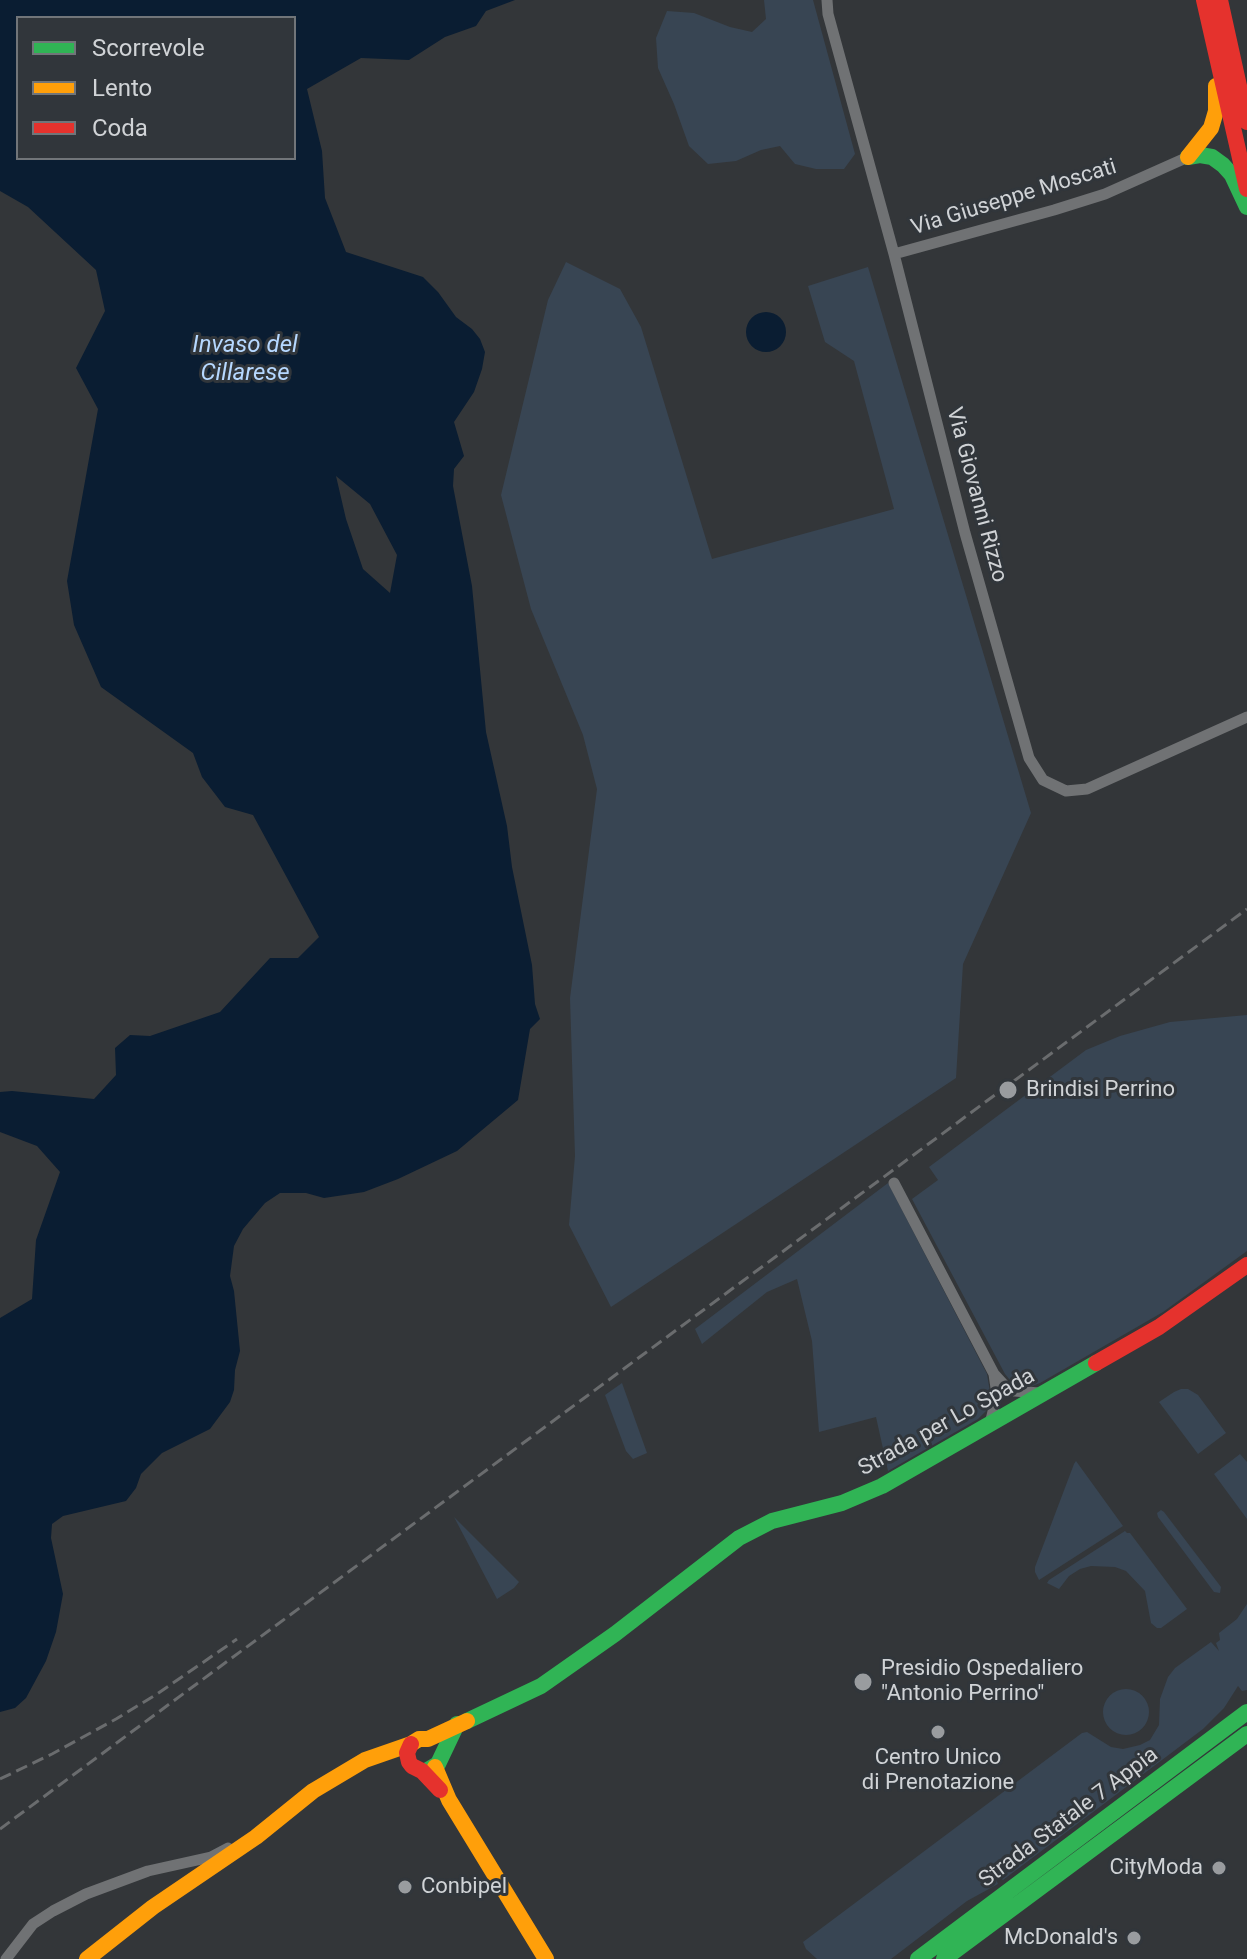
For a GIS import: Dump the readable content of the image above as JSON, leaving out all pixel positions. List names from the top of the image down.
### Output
{
  "streets": {
    "main road": ["Strada per Lo Spada", "Strada Statale 7 Appia"],
    "street": ["Via Giuseppe Moscati", "Via Giovanni Rizzo"]
  },
  "crossings": [
    ["Via Giuseppe Moscati", "Via Giovanni Rizzo"]
  ],
  "water": ["Invaso del Cillarese"],
  "places": [
    "Brindisi Perrino",
    "Presidio Ospedaliero \"Antonio Perrino\"",
    "Centro Unico di Prenotazione",
    "CityModa",
    "Conbipel",
    "McDonald's"
  ],
  "legend": ["Scorrevole", "Lento", "Coda"]
}
